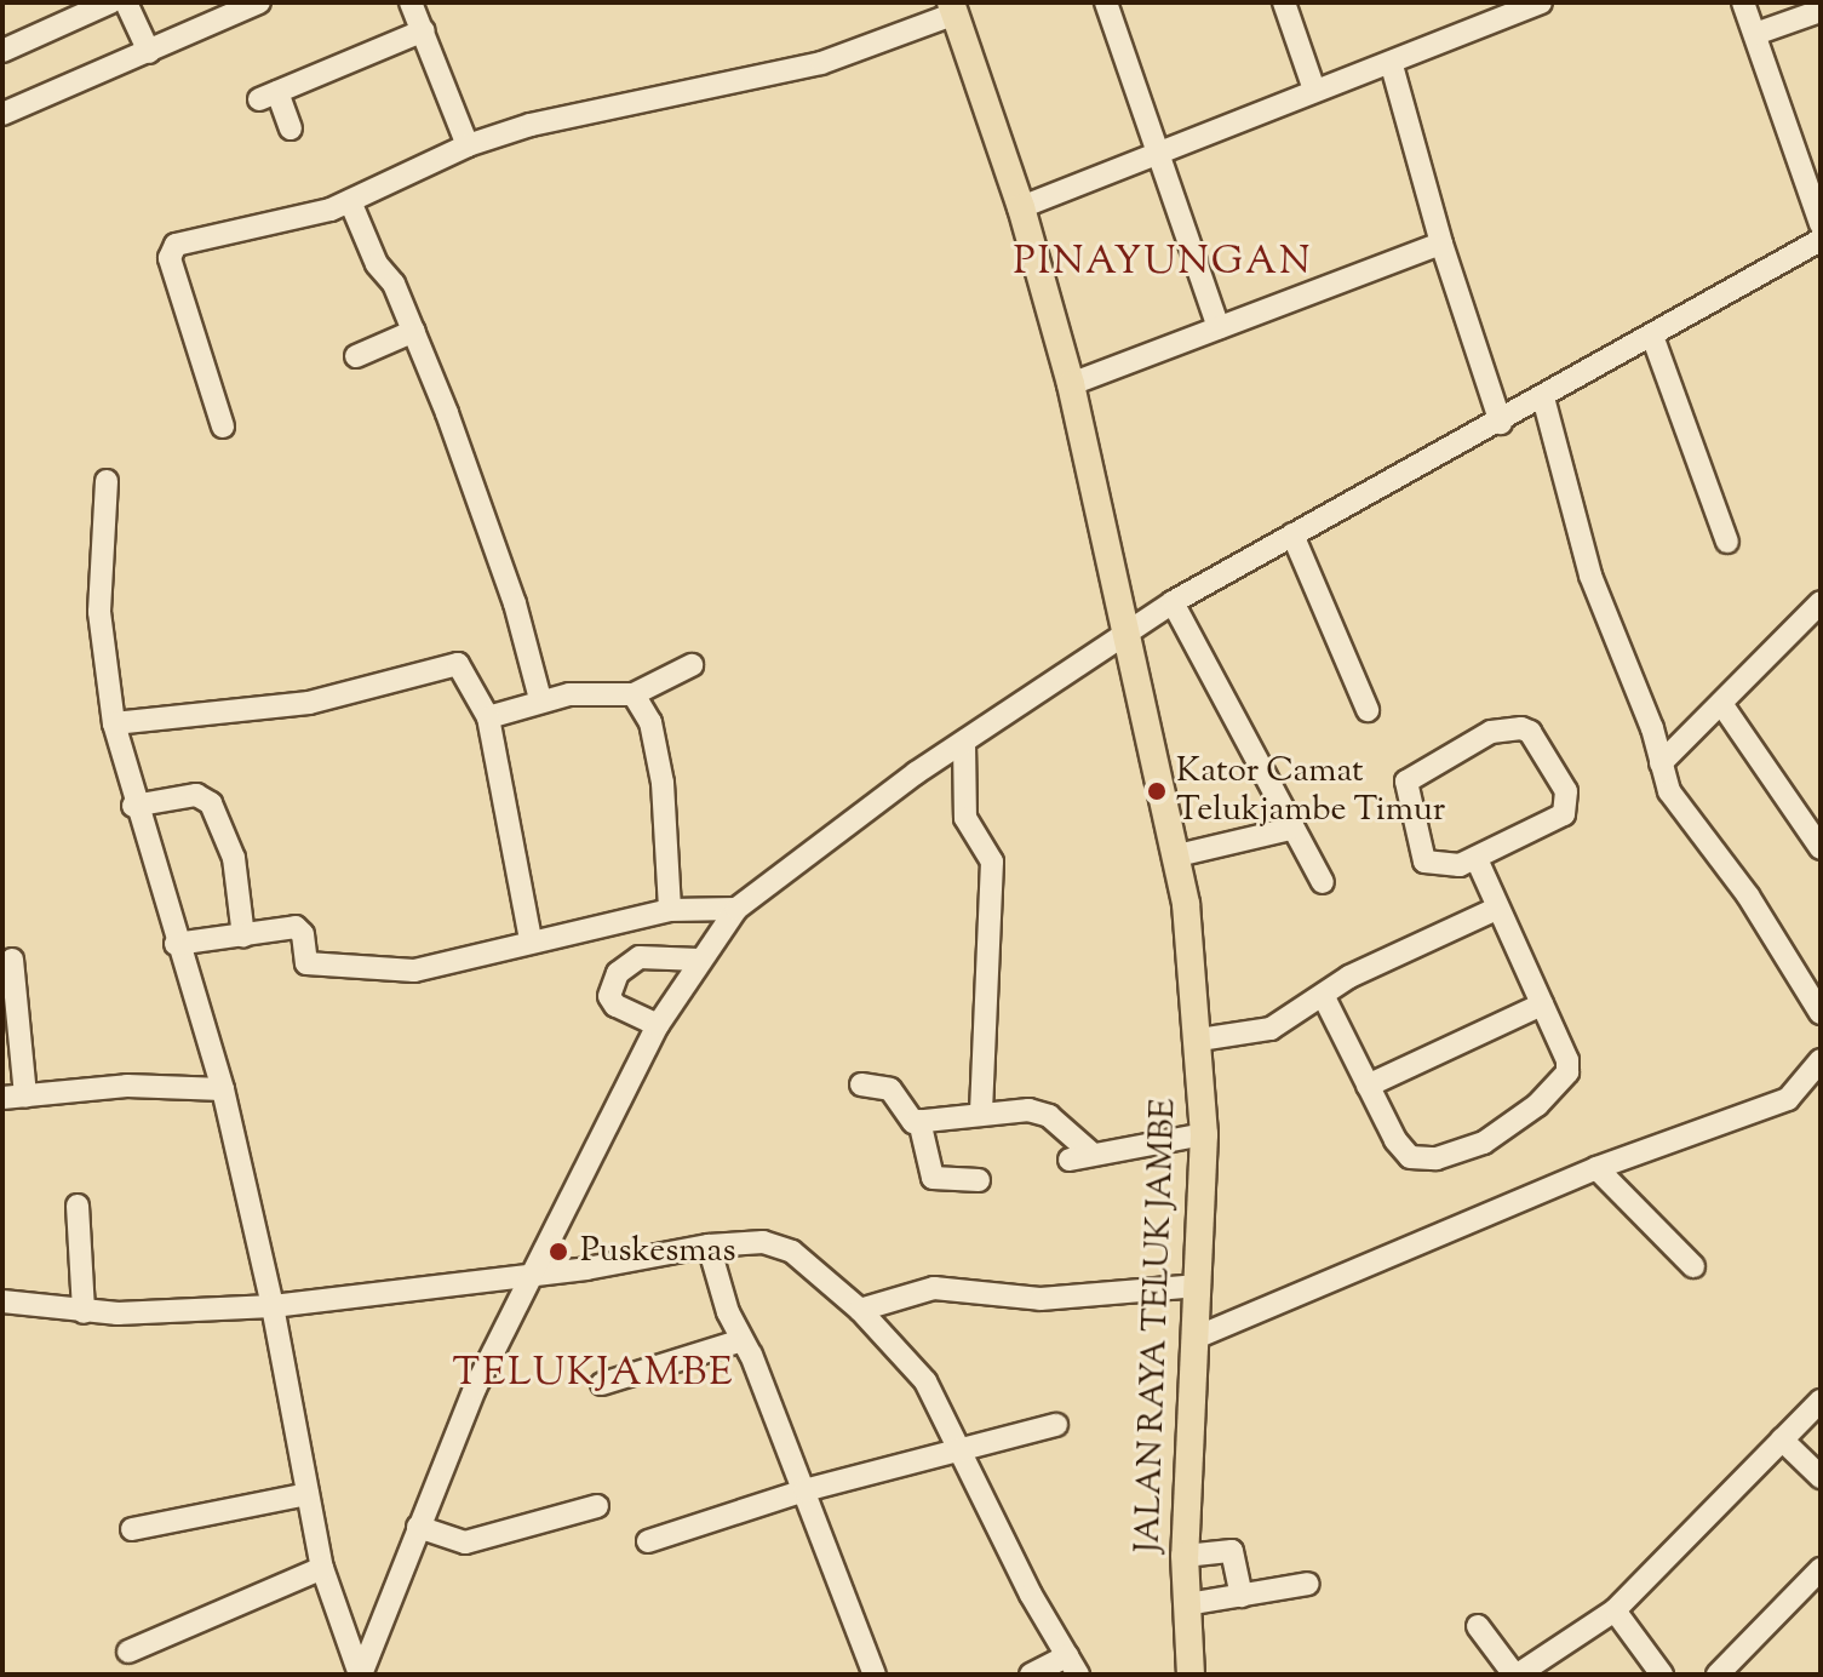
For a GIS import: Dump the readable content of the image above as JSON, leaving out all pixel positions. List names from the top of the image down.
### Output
{
  "streets": {
    "main road": ["JALAN RAYA TELUK JAMBE"]
  },
  "districts": ["PINAYUNGAN", "TELUKJAMBE"],
  "places": ["Kator Camat Telukjambe Timur", "Puskesmas"]
}
